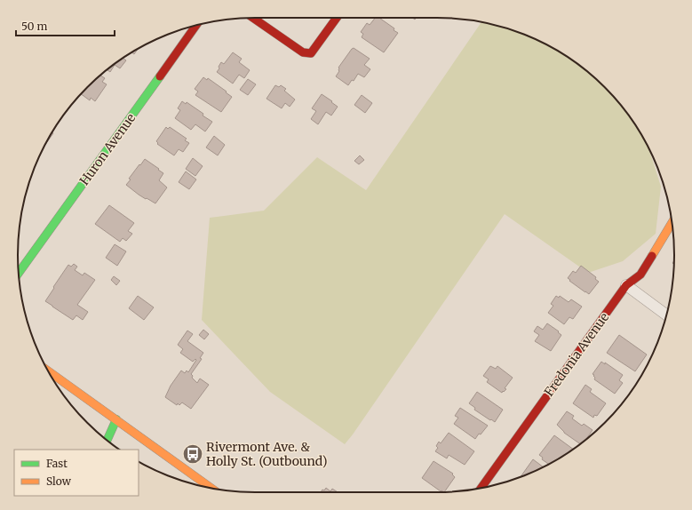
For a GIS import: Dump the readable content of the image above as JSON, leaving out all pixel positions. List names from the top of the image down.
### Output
{
  "streets": {
    "street": ["Huron Avenue", "Fredonia Avenue"]
  },
  "places": {
    "bus stop": ["Rivermont Ave. & Holly St. (Outbound)"]
  },
  "legend": ["Fast", "Slow"],
  "scale_bar": "50 m"
}
